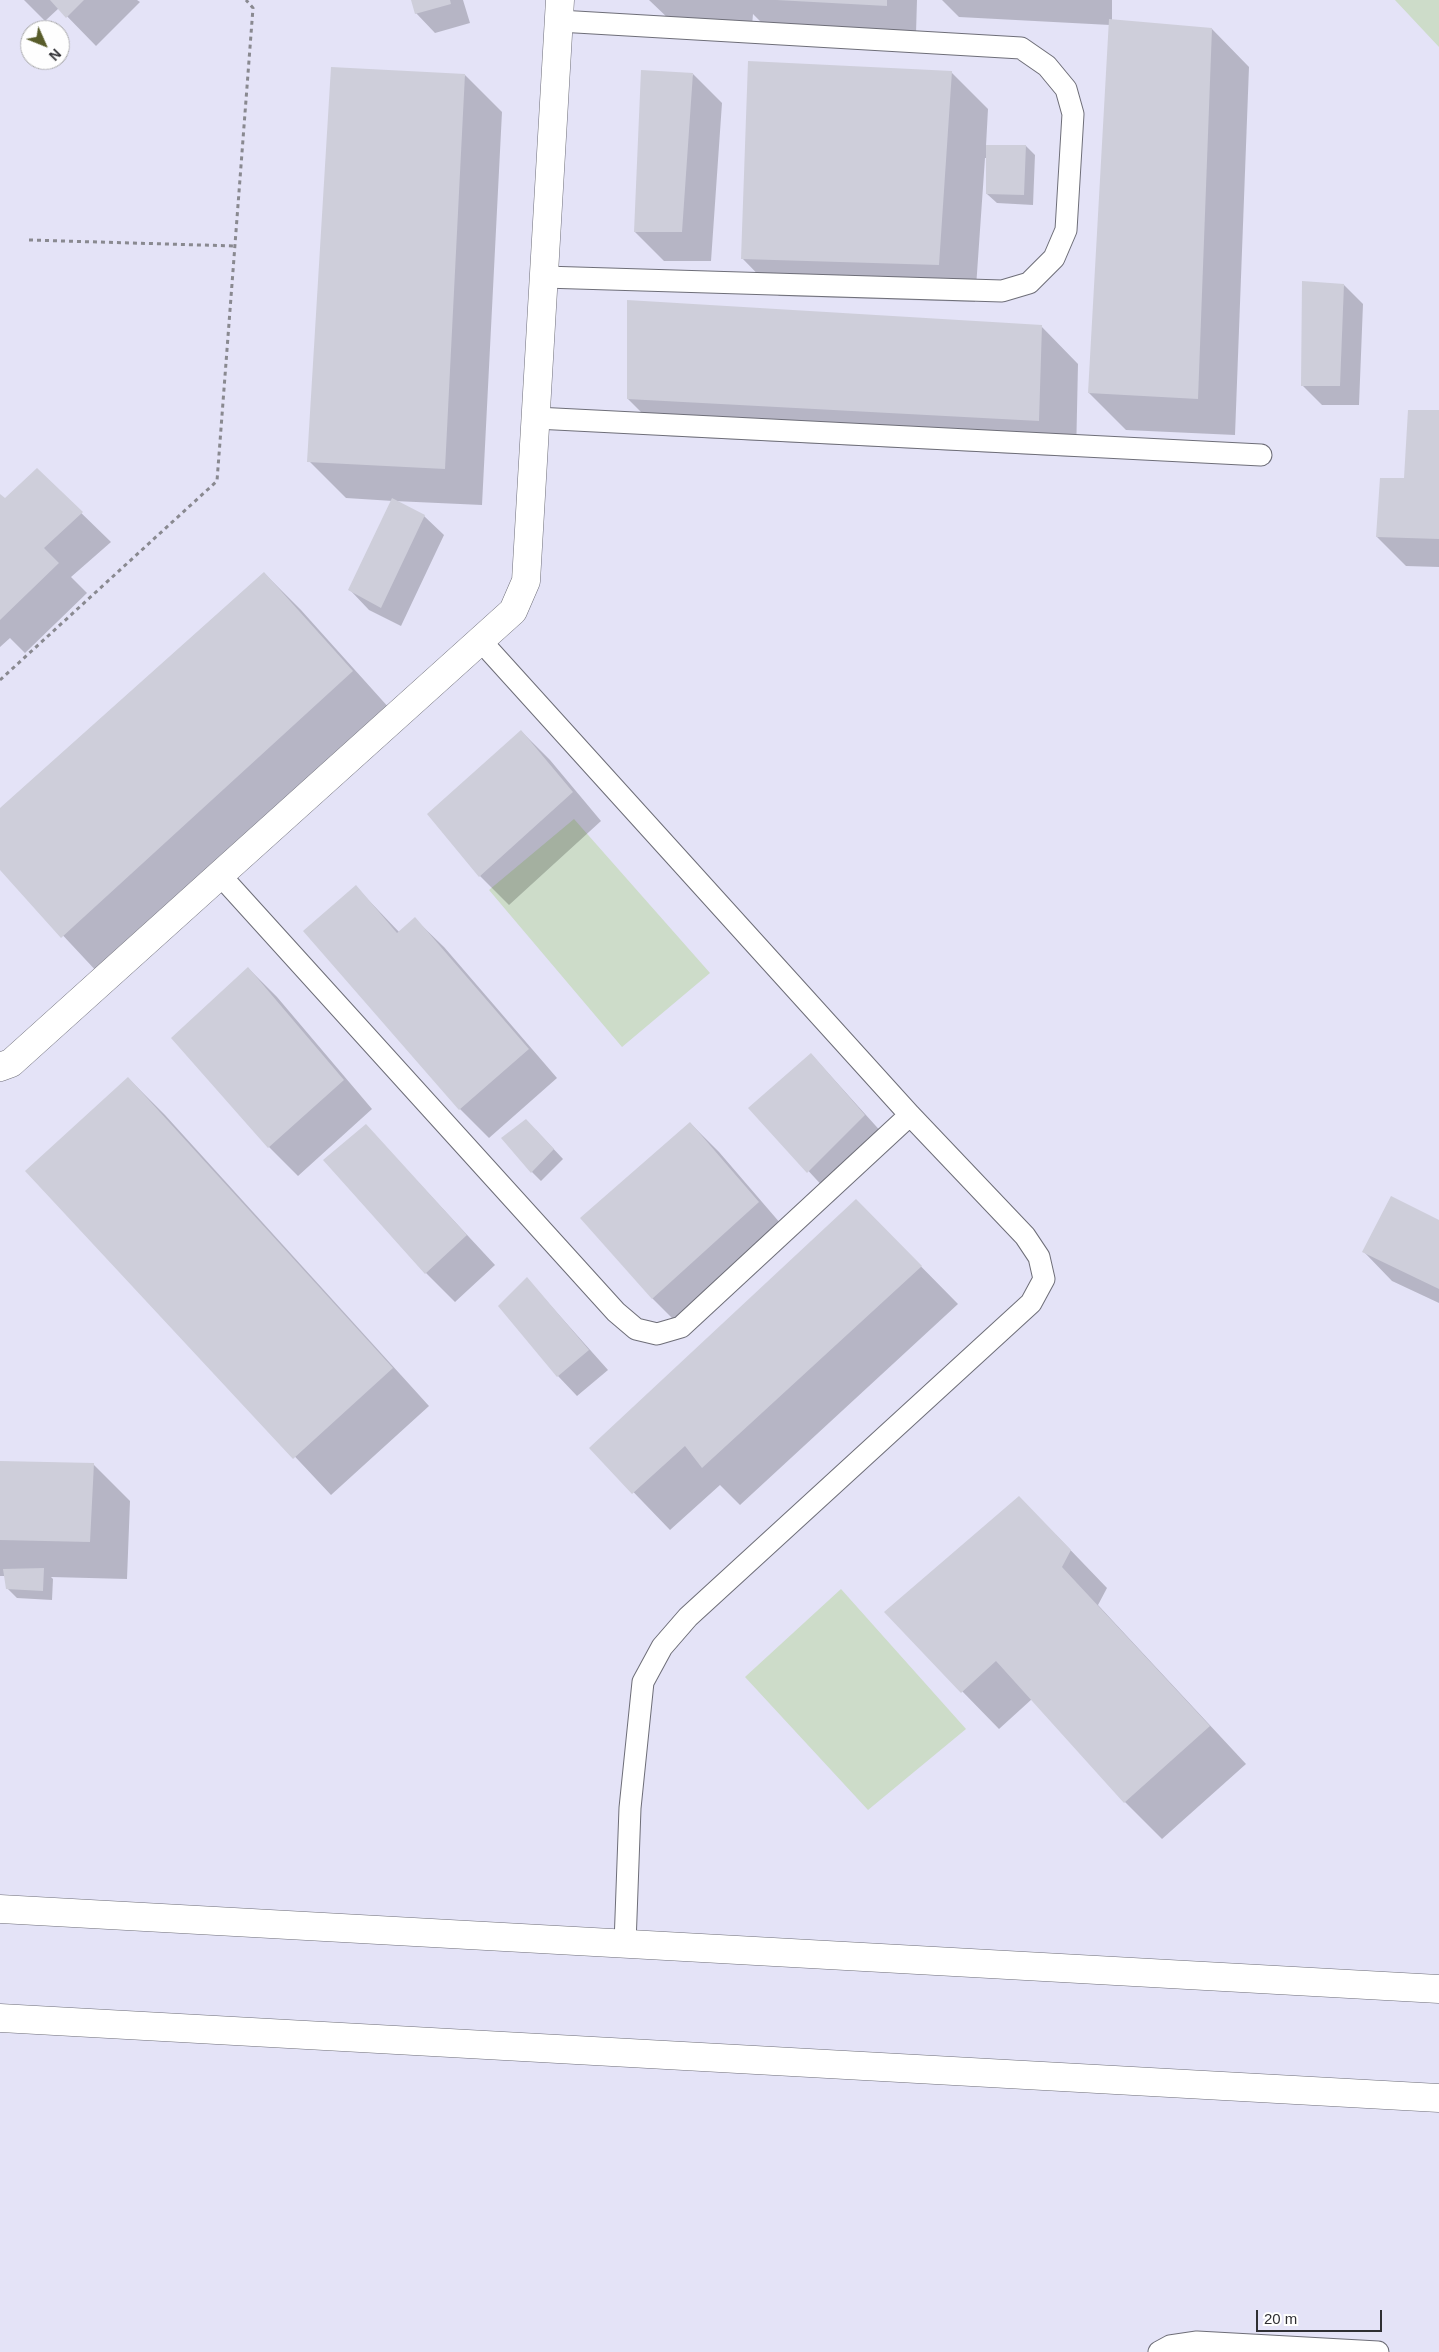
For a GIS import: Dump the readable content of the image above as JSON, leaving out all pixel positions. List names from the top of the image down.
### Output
{
  "scale_bar": "20 m",
  "north": "bottom right"
}
